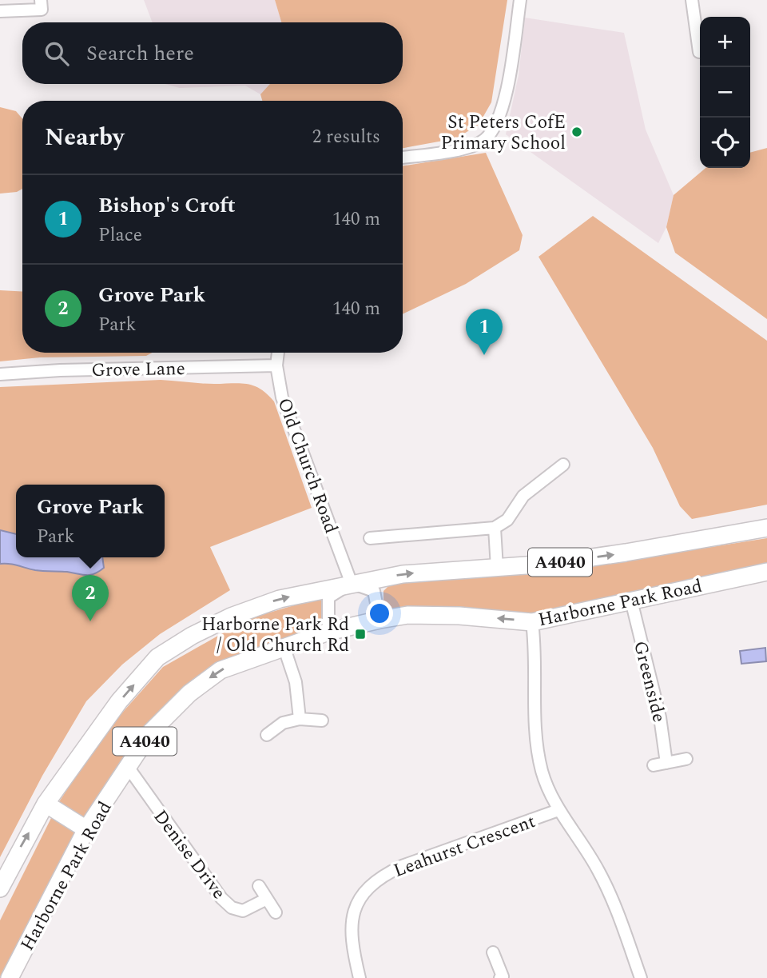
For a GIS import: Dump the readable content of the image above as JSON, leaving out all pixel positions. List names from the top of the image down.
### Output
{
  "streets": {
    "main road": ["A4040", "Harborne Park Road"],
    "street": [
      "Grove Lane",
      "Old Church Road",
      "Greenside",
      "Leahurst Crescent",
      "Denise Drive"
    ]
  },
  "crossings": [
    ["Grove Lane", "Old Church Road"],
    ["Old Church Road", "A4040"],
    ["Harborne Park Road", "Greenside"],
    ["Harborne Park Road", "Leahurst Crescent"],
    ["Harborne Park Road", "Denise Drive"]
  ],
  "places": {
    "other": ["St Peters CofE Primary School"],
    "transit": ["Harborne Park Rd / Old Church Rd"]
  },
  "page": {
    "map_buttons": ["+", "−"],
    "search": "Search here",
    "heading": ["Nearby", "2 results"],
    "list": [
      {
        "mark": "1",
        "name": "Bishop's Croft",
        "note": "Place",
        "value": "140 m"
      },
      {
        "mark": "2",
        "name": "Grove Park",
        "note": "Park",
        "value": "140 m"
      }
    ],
    "pins": ["1", "2"],
    "popup": ["Grove Park", "Park"]
  }
}
